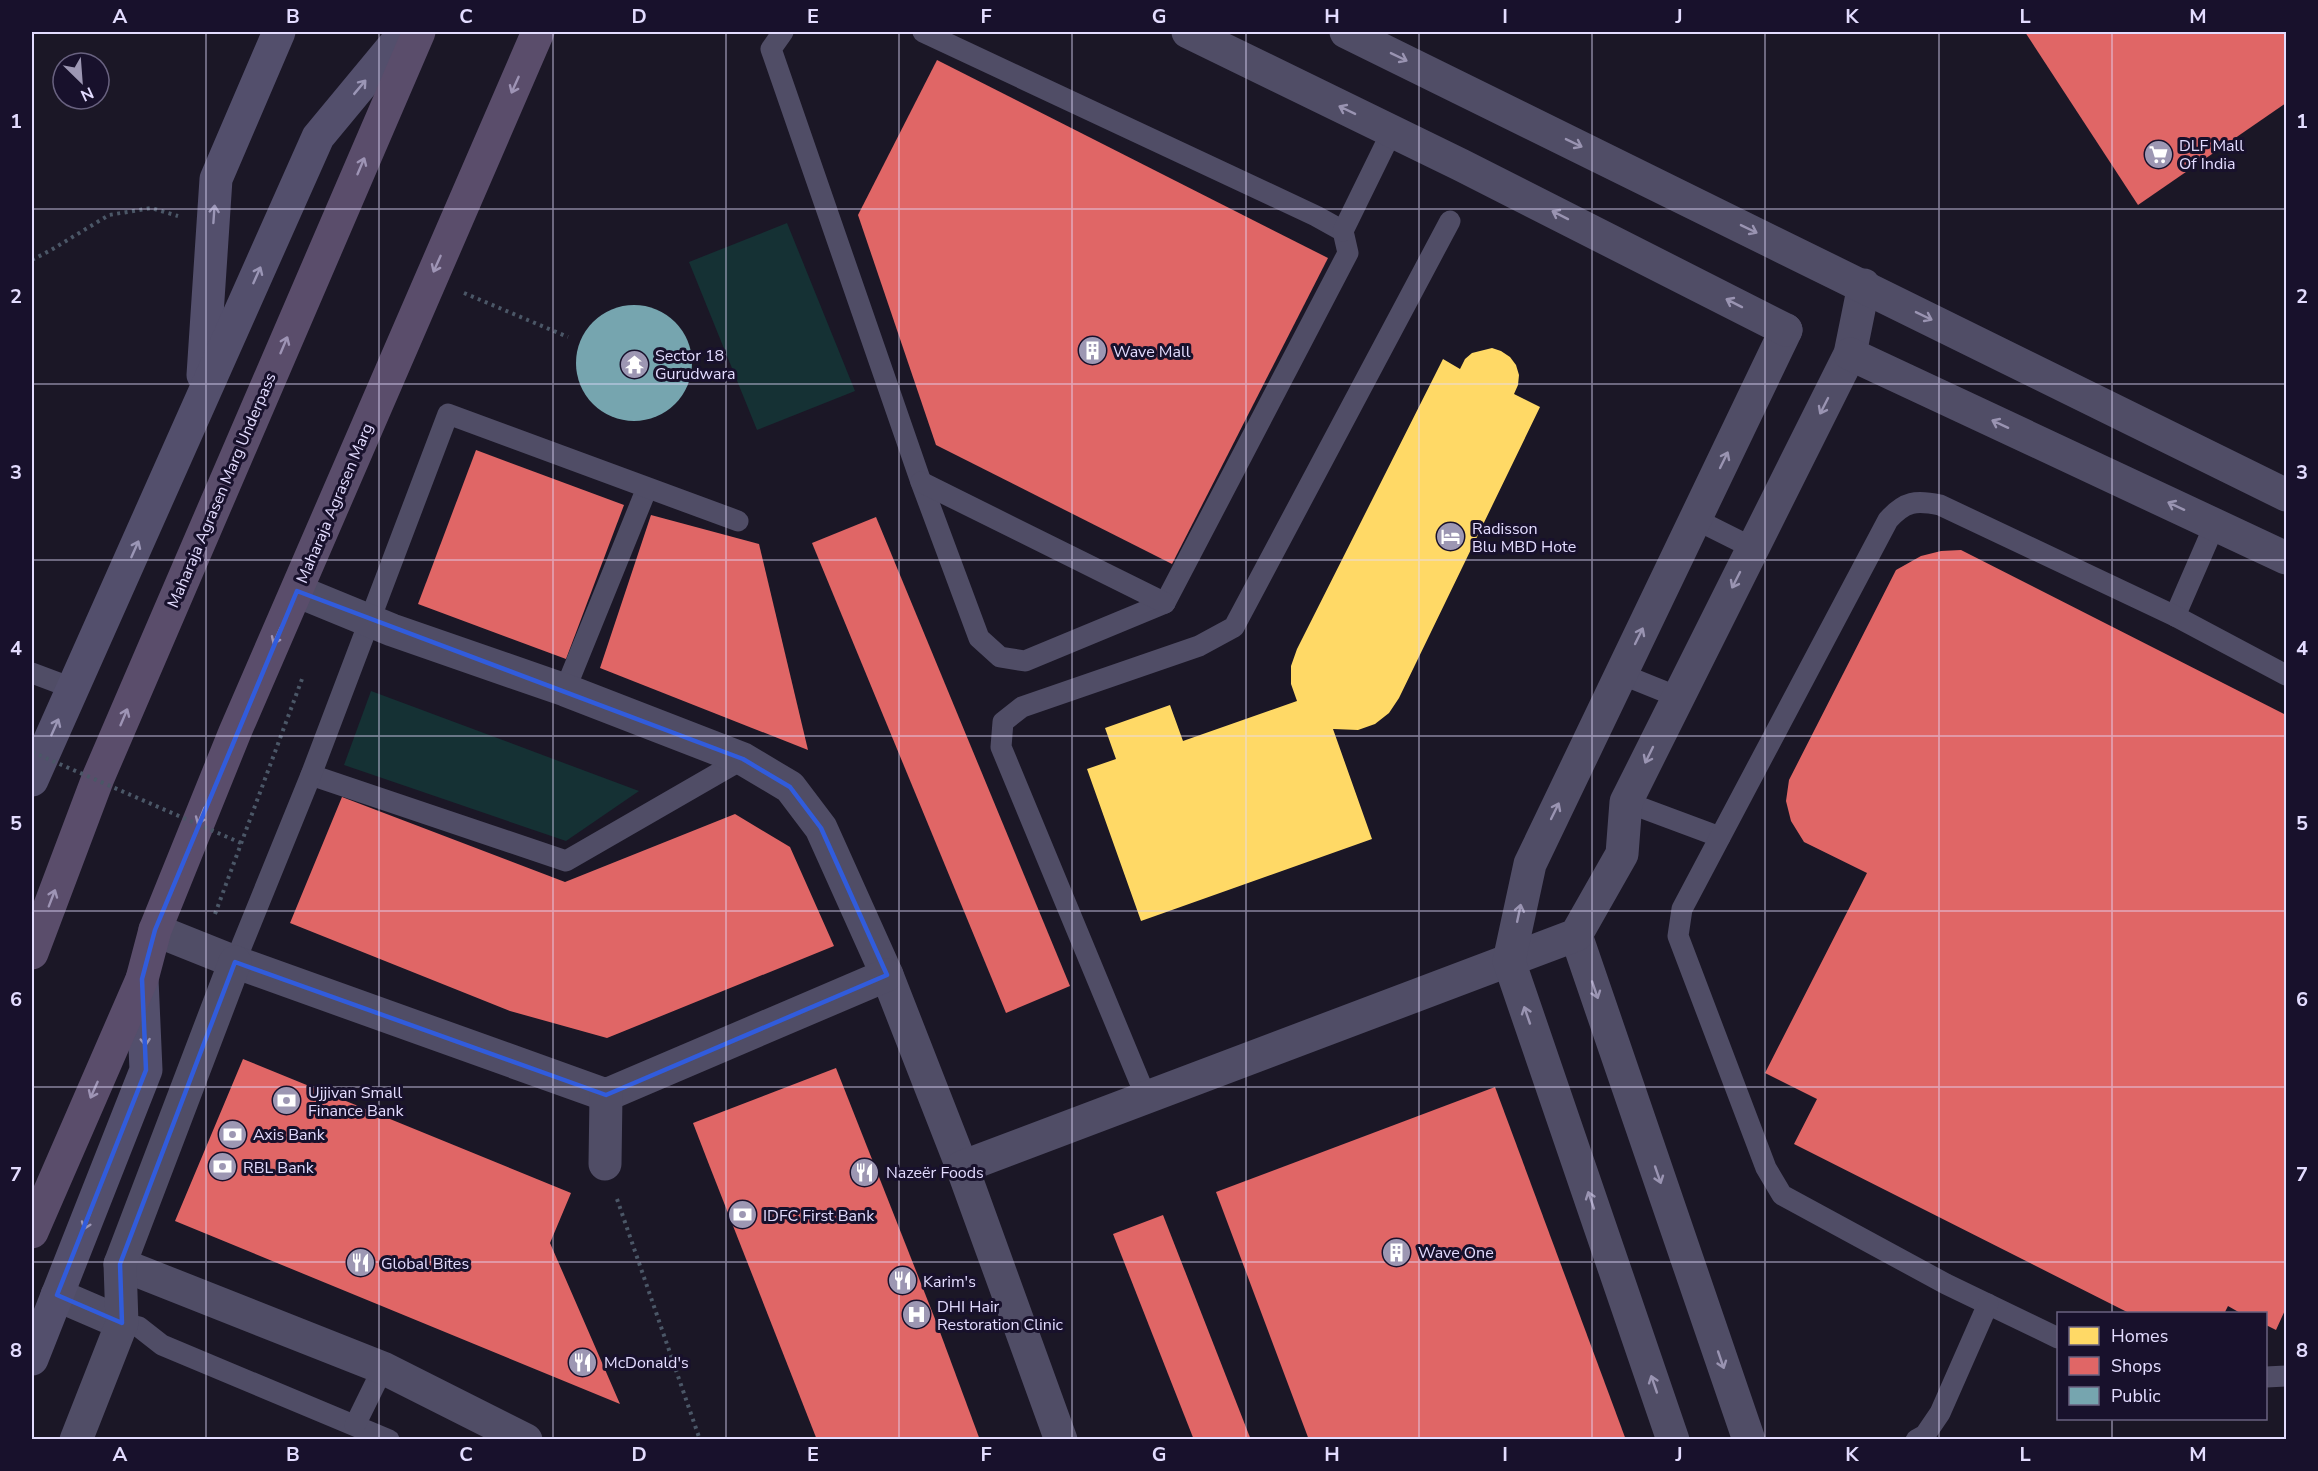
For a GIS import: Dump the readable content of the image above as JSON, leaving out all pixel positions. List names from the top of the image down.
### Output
{
  "streets": {
    "main road": ["Maharaja Agrasen Marg Underpass", "Maharaja Agrasen Marg"]
  },
  "places": {
    "supermarket": ["DLF Mall Of India"],
    "building": ["Wave Mall", "Wave One"],
    "temple": ["Sector 18 Gurudwara"],
    "hotel": ["Radisson Blu MBD Hote"],
    "bank": [
      "Ujjivan Small Finance Bank",
      "Axis Bank",
      "RBL Bank",
      "IDFC First Bank"
    ],
    "restaurant": [
      "Nazeër Foods",
      "Global Bites",
      "Karim's",
      "McDonald's"
    ],
    "hospital": ["DHI Hair Restoration Clinic"]
  },
  "legend": ["Homes", "Shops", "Public"],
  "north": "bottom right",
  "grid": {
    "columns": [
      "A",
      "B",
      "C",
      "D",
      "E",
      "F",
      "G",
      "H",
      "I",
      "J",
      "K",
      "L",
      "M"
    ],
    "rows": [
      "1",
      "2",
      "3",
      "4",
      "5",
      "6",
      "7",
      "8"
    ]
  }
}
